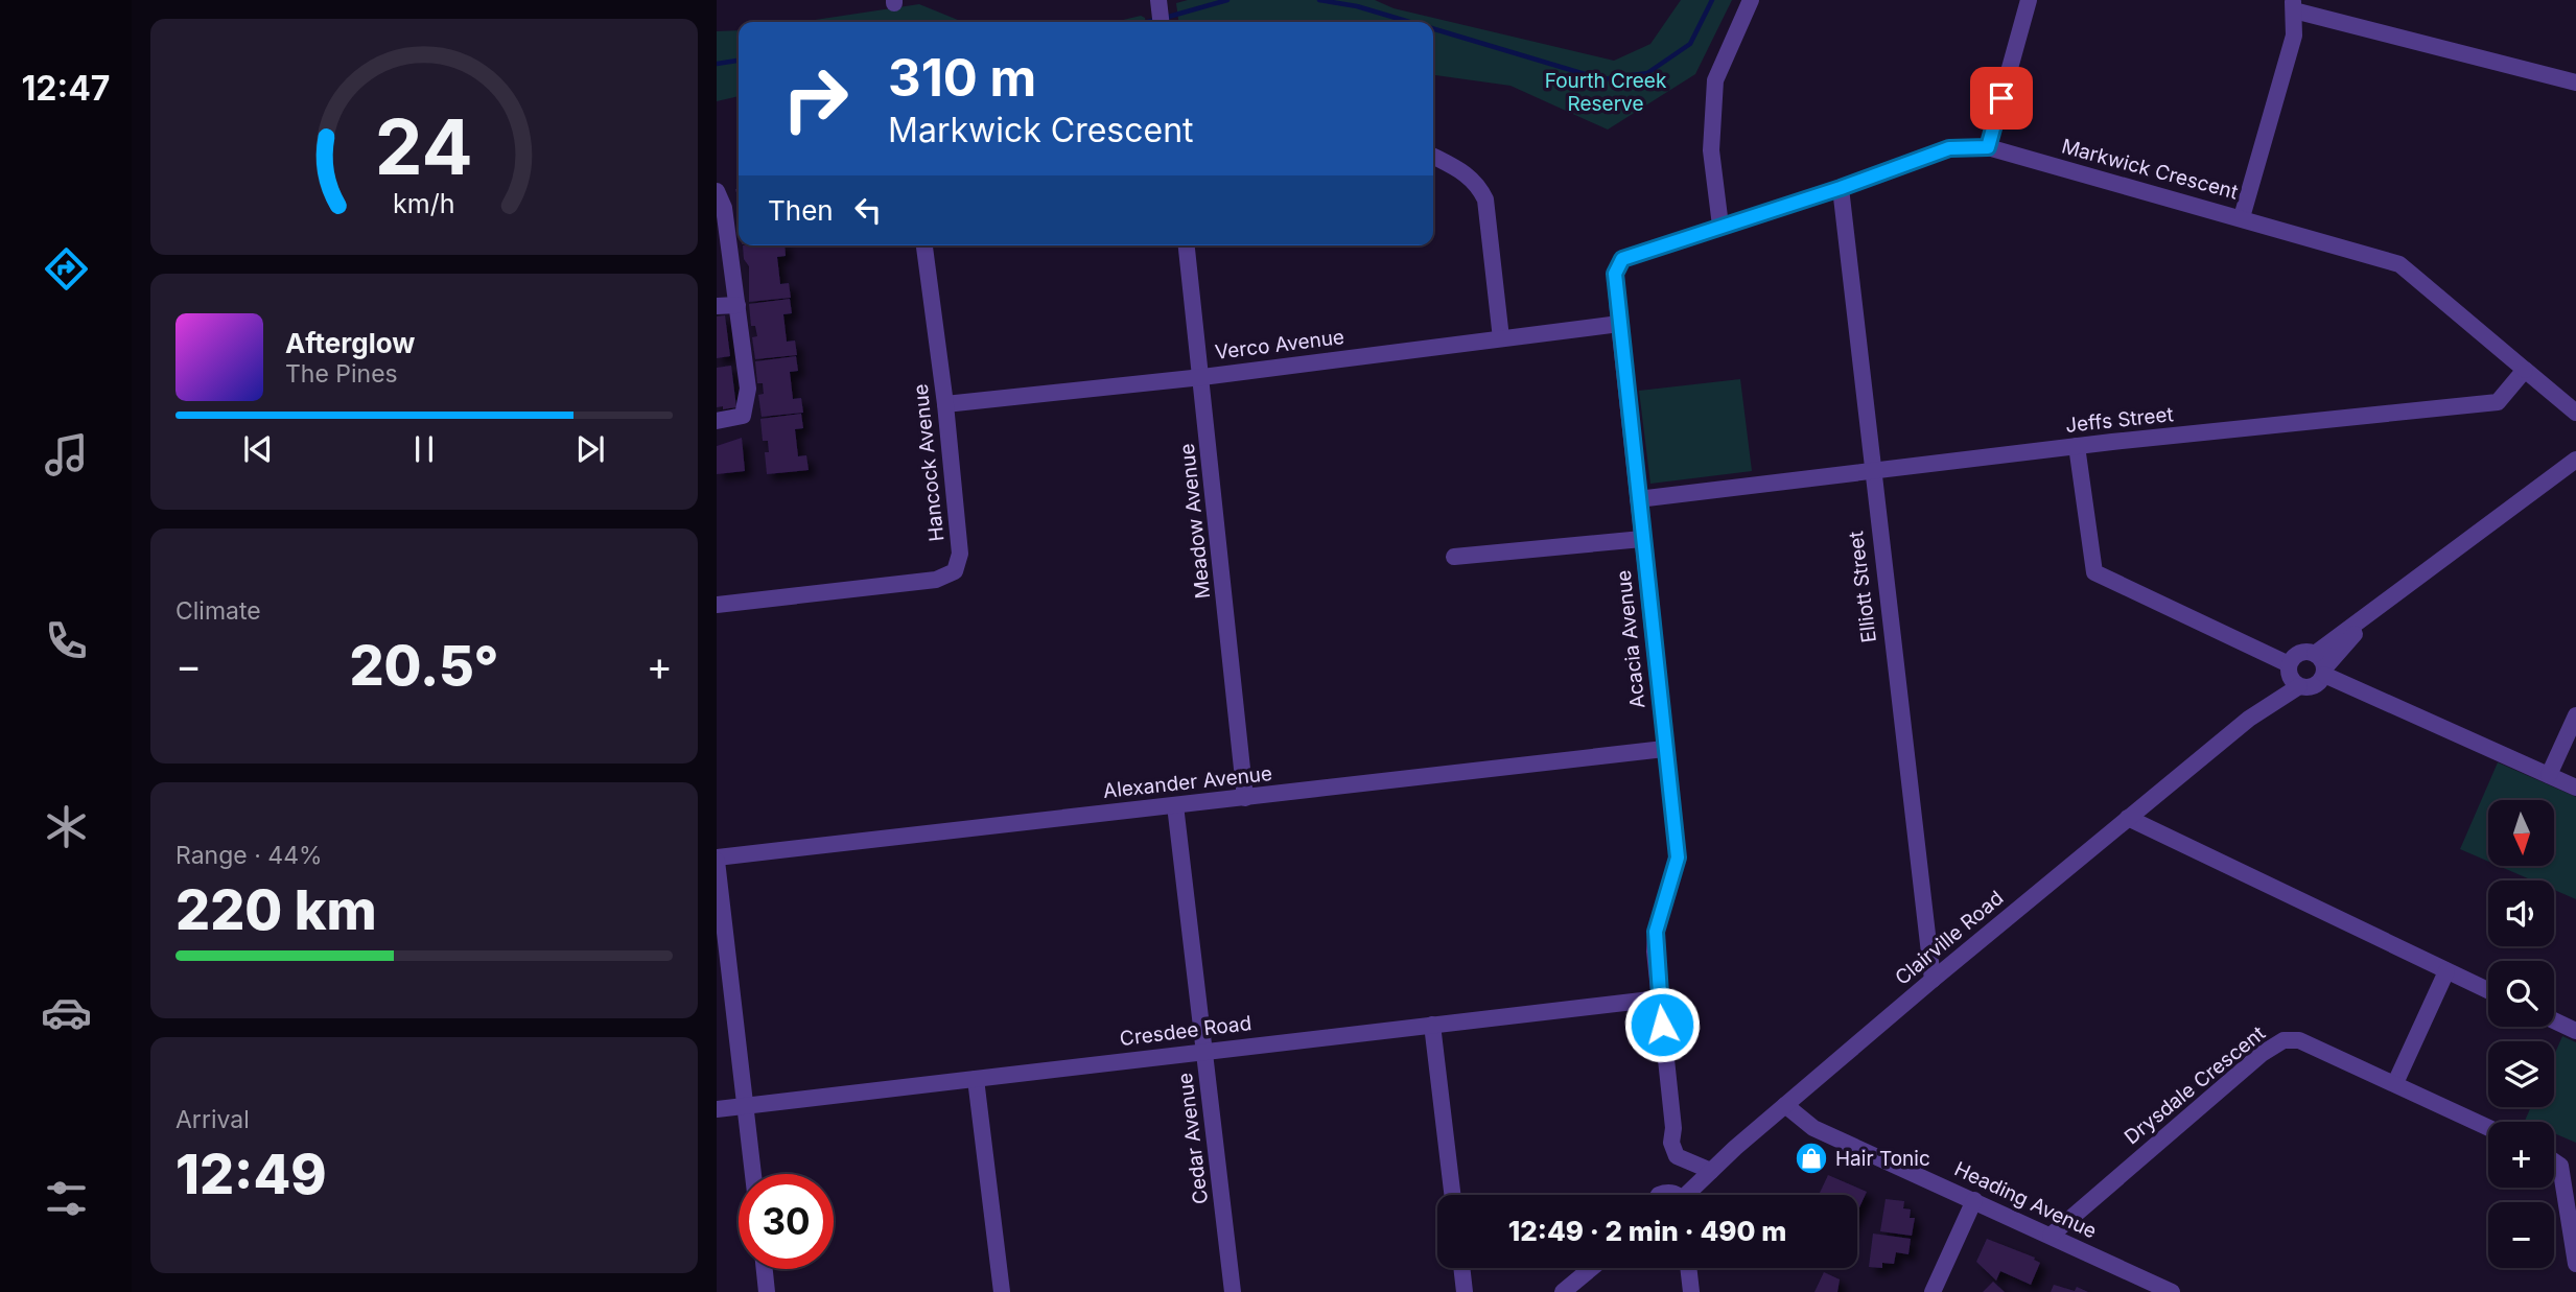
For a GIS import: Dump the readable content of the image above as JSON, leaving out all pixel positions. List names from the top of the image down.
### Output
{
  "streets": {
    "street": [
      "Markwick Crescent",
      "Verco Avenue",
      "Jeffs Street",
      "Hancock Avenue",
      "Meadow Avenue",
      "Elliott Street",
      "Acacia Avenue",
      "Alexander Avenue",
      "Clairville Road",
      "Cresdee Road",
      "Drysdale Crescent",
      "Cedar Avenue",
      "Heading Avenue"
    ]
  },
  "crossings": [
    ["Markwick Crescent", "Jeffs Street"],
    ["Markwick Crescent", "Elliott Street"],
    ["Markwick Crescent", "Acacia Avenue"],
    ["Verco Avenue", "Hancock Avenue"],
    ["Verco Avenue", "Meadow Avenue"],
    ["Verco Avenue", "Acacia Avenue"],
    ["Jeffs Street", "Elliott Street"],
    ["Jeffs Street", "Acacia Avenue"],
    ["Meadow Avenue", "Alexander Avenue"],
    ["Elliott Street", "Clairville Road"],
    ["Acacia Avenue", "Alexander Avenue"],
    ["Acacia Avenue", "Clairville Road"],
    ["Acacia Avenue", "Cresdee Road"],
    ["Alexander Avenue", "Cedar Avenue"],
    ["Clairville Road", "Heading Avenue"],
    ["Cresdee Road", "Cedar Avenue"],
    ["Drysdale Crescent", "Heading Avenue"]
  ],
  "parks": ["Fourth Creek Reserve"],
  "places": {
    "shop": ["Hair Tonic"]
  },
  "north": "bottom",
  "page": {
    "tabs": "12:47",
    "turn": ["310 m", "Markwick Crescent"],
    "then": "Then",
    "song": ["Afterglow", "The Pines"],
    "tile": [
      "Climate",
      ["Range · 44%", "220 km"],
      ["Arrival", "12:49"]
    ],
    "heat": ["−", "20.5°", "+"],
    "map_buttons": ["+", "−"],
    "limit": "30",
    "trip": "12:49 · 2 min · 490 m",
    "gauge": ["24", "km/h"]
  }
}
